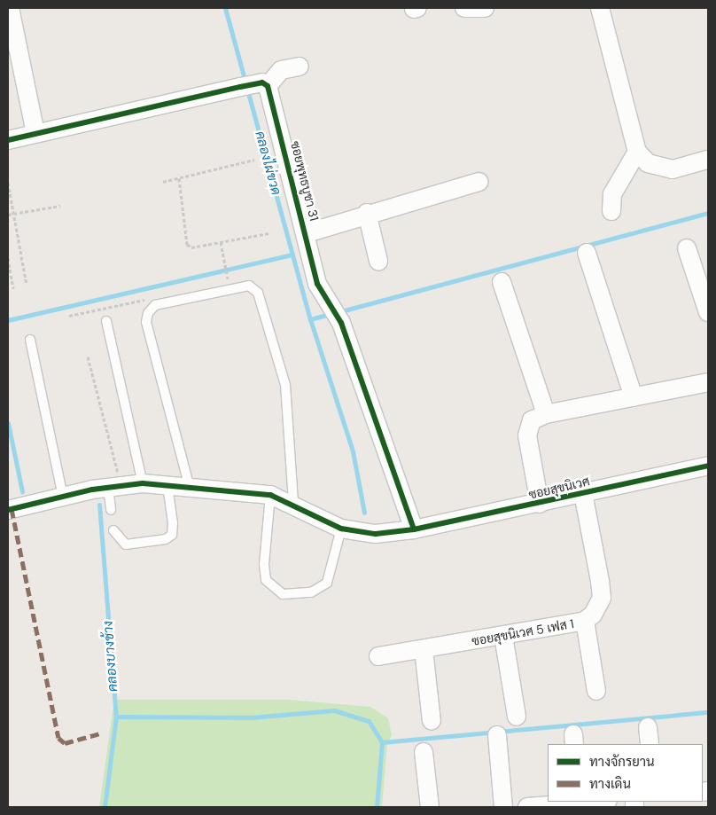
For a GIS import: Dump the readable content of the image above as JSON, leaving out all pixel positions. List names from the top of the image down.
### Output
{
  "streets": {
    "street": ["ซอยพุทธบูชา 31", "ซอยสุขนิเวศ", "ซอยสุขนิเวศ 5 เฟส 1"]
  },
  "crossings": [
    ["ซอยพุทธบูชา 31", "ซอยสุขนิเวศ"],
    ["ซอยสุขนิเวศ", "ซอยสุขนิเวศ 5 เฟส 1"]
  ],
  "water": ["คลองไผ่ขวด", "คลองบางช้าง"],
  "legend": ["ทางจักรยาน", "ทางเดิน"]
}
